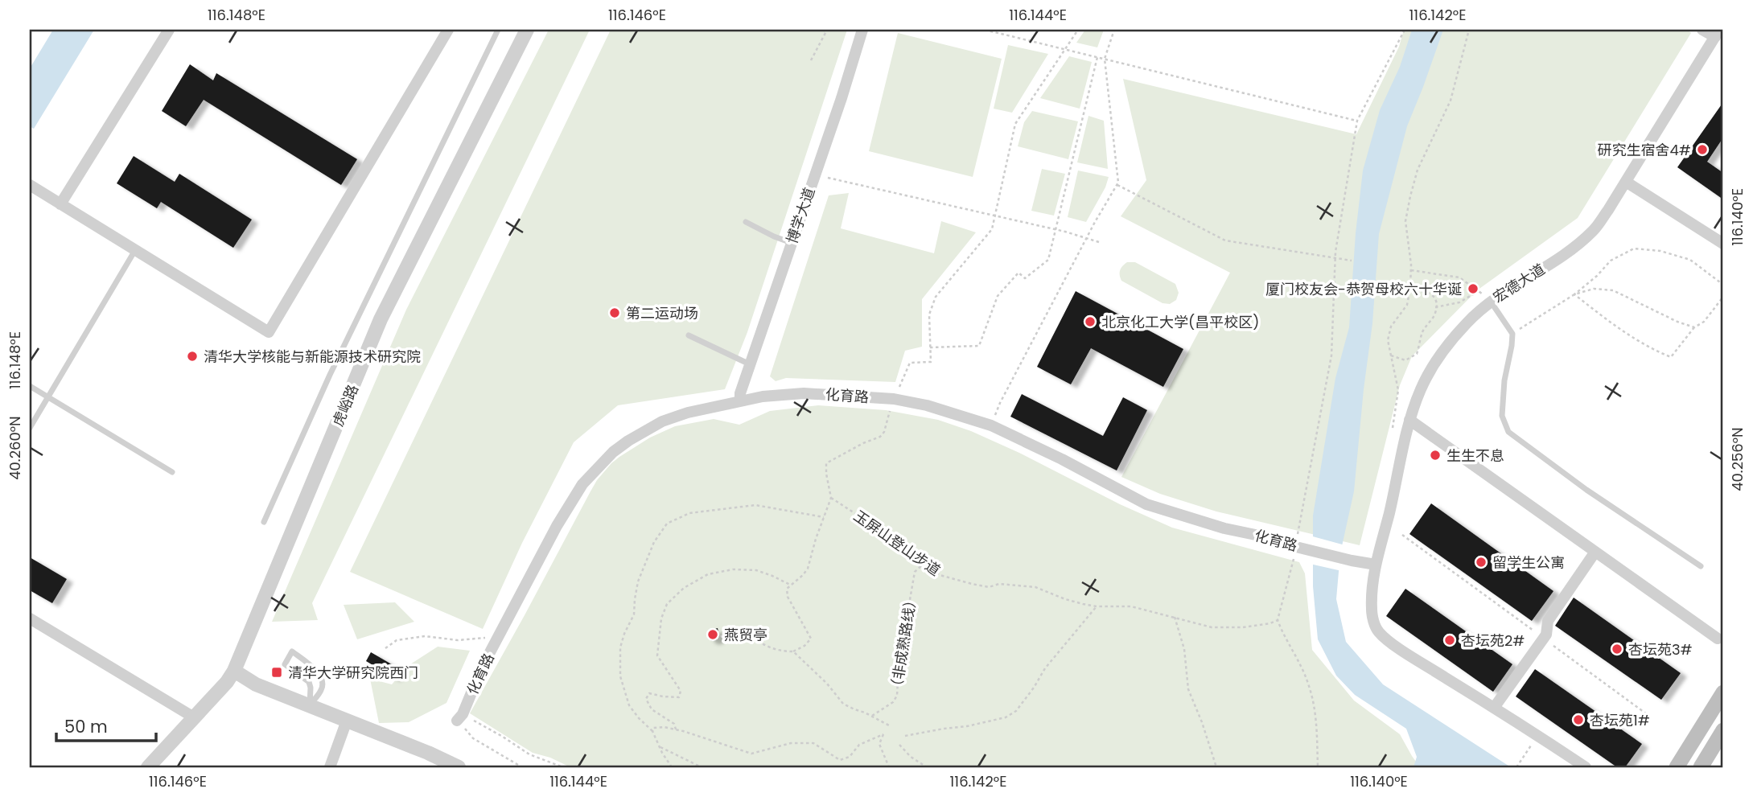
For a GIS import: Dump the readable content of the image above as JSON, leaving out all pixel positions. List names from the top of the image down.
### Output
{
  "streets": {
    "street": [
      "博学大道",
      "宏德大道",
      "化育路",
      "虎峪路"
    ],
    "path": ["玉屏山登山步道", "（非成熟路线）"]
  },
  "crossings": [
    ["博学大道", "化育路"],
    ["宏德大道", "化育路"],
    ["玉屏山登山步道", "（非成熟路线）"]
  ],
  "places": {
    "other": [
      "研究生宿舍4#",
      "厦门校友会-恭贺母校六十华诞",
      "第二运动场",
      "北京化工大学(昌平校区)",
      "清华大学核能与新能源技术研究院",
      "生生不息",
      "留学生公寓",
      "燕贸亭",
      "杏坛苑2#",
      "杏坛苑3#",
      "杏坛苑1#"
    ],
    "transit": ["清华大学研究院西门"]
  },
  "scale_bar": "50 m",
  "coordinates": [
    "116.148°E",
    "116.146°E",
    "116.144°E",
    "116.142°E",
    "116.140°E",
    "40.260°N",
    "40.256°N"
  ]
}
